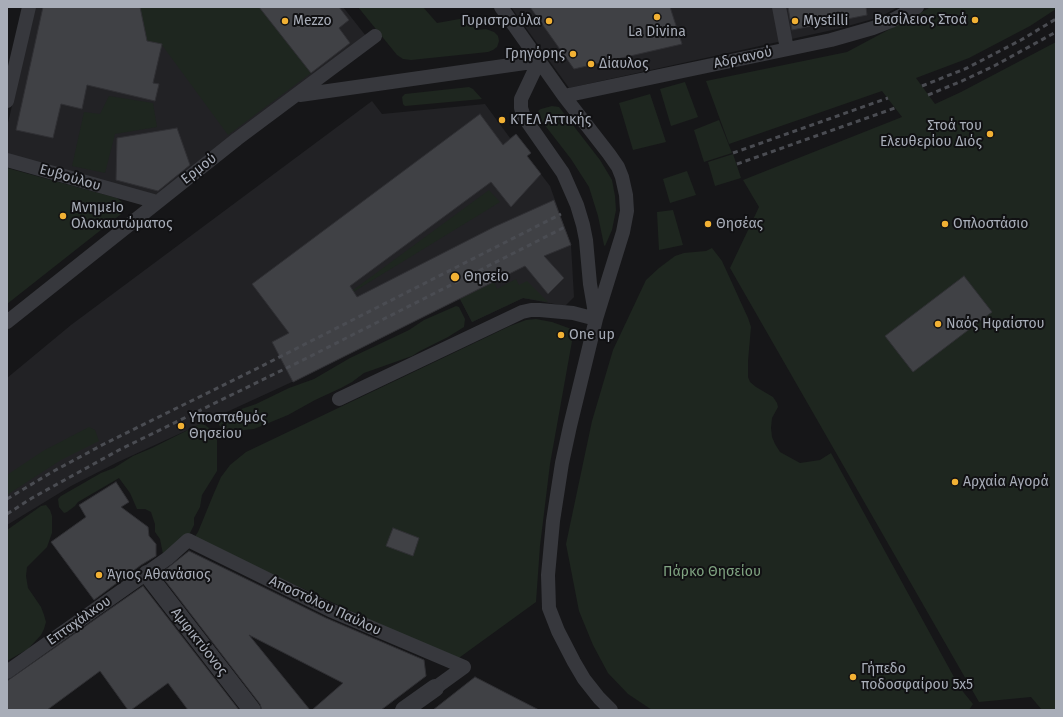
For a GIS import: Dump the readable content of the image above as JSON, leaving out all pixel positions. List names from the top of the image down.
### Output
{
  "streets": {
    "street": [
      "Αδριανού",
      "Ερμού",
      "Ευβούλου",
      "Αποστόλου Παύλου",
      "Επταχάλκου",
      "Αμφικτύονος"
    ]
  },
  "crossings": [
    ["Ερμού", "Ευβούλου"],
    ["Αποστόλου Παύλου", "Επταχάλκου"],
    ["Επταχάλκου", "Αμφικτύονος"]
  ],
  "parks": ["Πάρκο Θησείου"],
  "places": [
    "La Divina",
    "Βασίλειος Στοά",
    "Mezzo",
    "Γυριστρούλα",
    "Mystilli",
    "Γρηγόρης",
    "Δίαυλος",
    "ΚΤΕΛ Αττικής",
    "Στοά του Ελευθερίου Διός",
    "ΜνημεΙο Ολοκαυτώματος",
    "Θησέας",
    "Οπλοστάσιο",
    "Θησείο",
    "Ναός Ηφαίστου",
    "One up",
    "Υποσταθμός Θησείου",
    "Αρχαία Αγορά",
    "Άγιος Αθανάσιος",
    "Γήπεδο ποδοσφαίρου 5x5"
  ]
}
